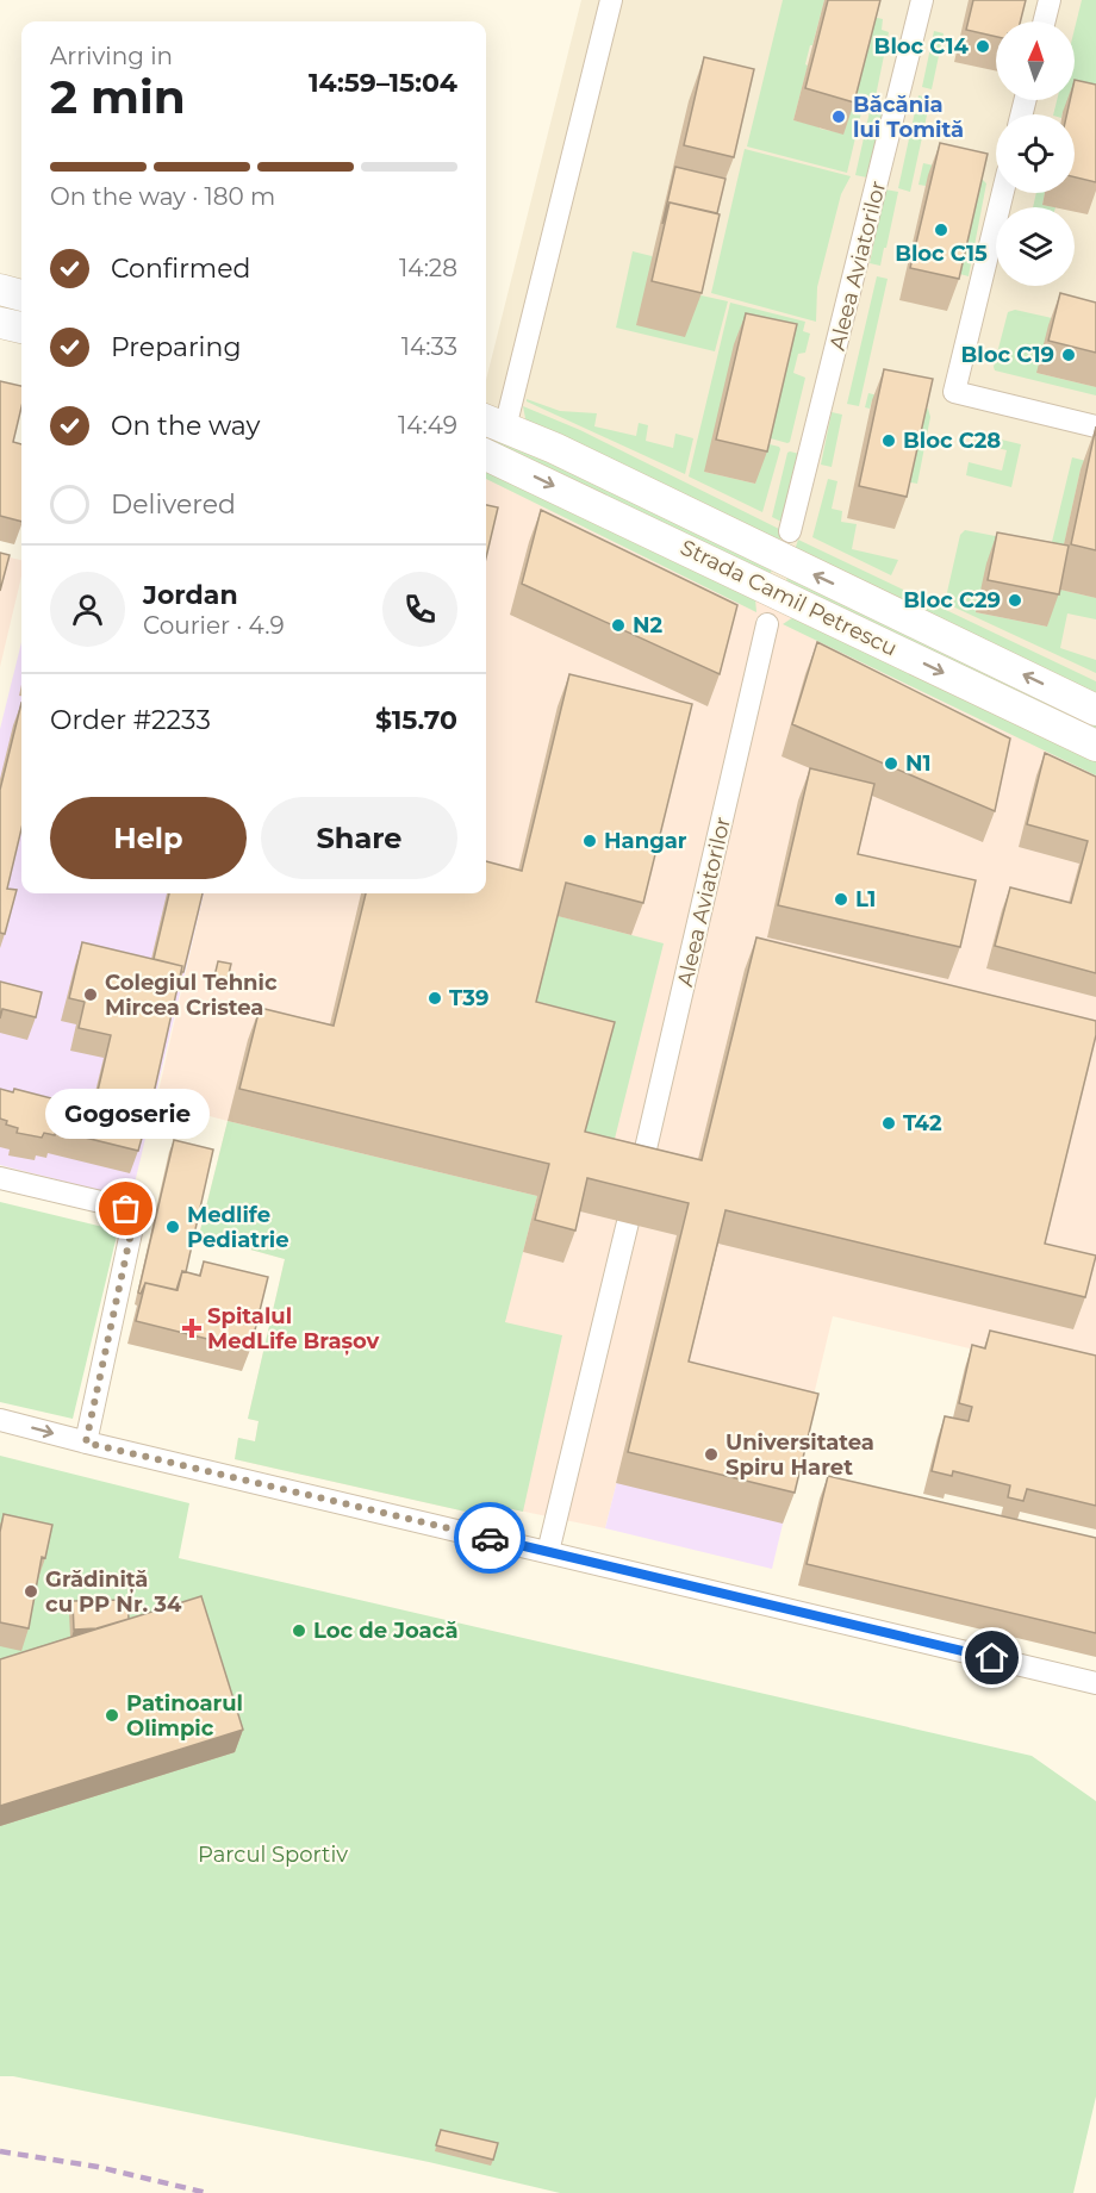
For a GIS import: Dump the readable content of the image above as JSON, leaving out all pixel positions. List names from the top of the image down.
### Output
{
  "streets": {
    "street": ["Aleea Aviatorilor", "Strada Camil Petrescu"]
  },
  "parks": ["Parcul Sportiv"],
  "places": {
    "other": [
      "Bloc C14",
      "Băcănia lui Tomită",
      "Bloc C15",
      "Bloc C19",
      "Bloc C28",
      "Bloc C29",
      "N2",
      "N1",
      "Hangar",
      "L1",
      "Colegiul Tehnic Mircea Cristea",
      "T39",
      "T42",
      "Gogoserie",
      "Medlife Pediatrie",
      "Universitatea Spiru Haret",
      "Grădiniță cu PP Nr. 34",
      "Loc de Joacă",
      "Patinoarul Olimpic"
    ],
    "health": ["Spitalul MedLife Brașov"]
  },
  "north": "top",
  "page": {
    "heading": ["2 min", "Arriving in", "14:59–15:04"],
    "panel": [
      "Jordan",
      "Courier · 4.9",
      "Order #2233",
      "$15.70"
    ],
    "bar": "On the way · 180 m",
    "list": [
      ["Confirmed", "14:28"],
      ["Preparing", "14:33"],
      ["On the way", "14:49"],
      "Delivered"
    ],
    "buttons": ["Help", "Share"],
    "bubble": "Gogoserie"
  }
}
